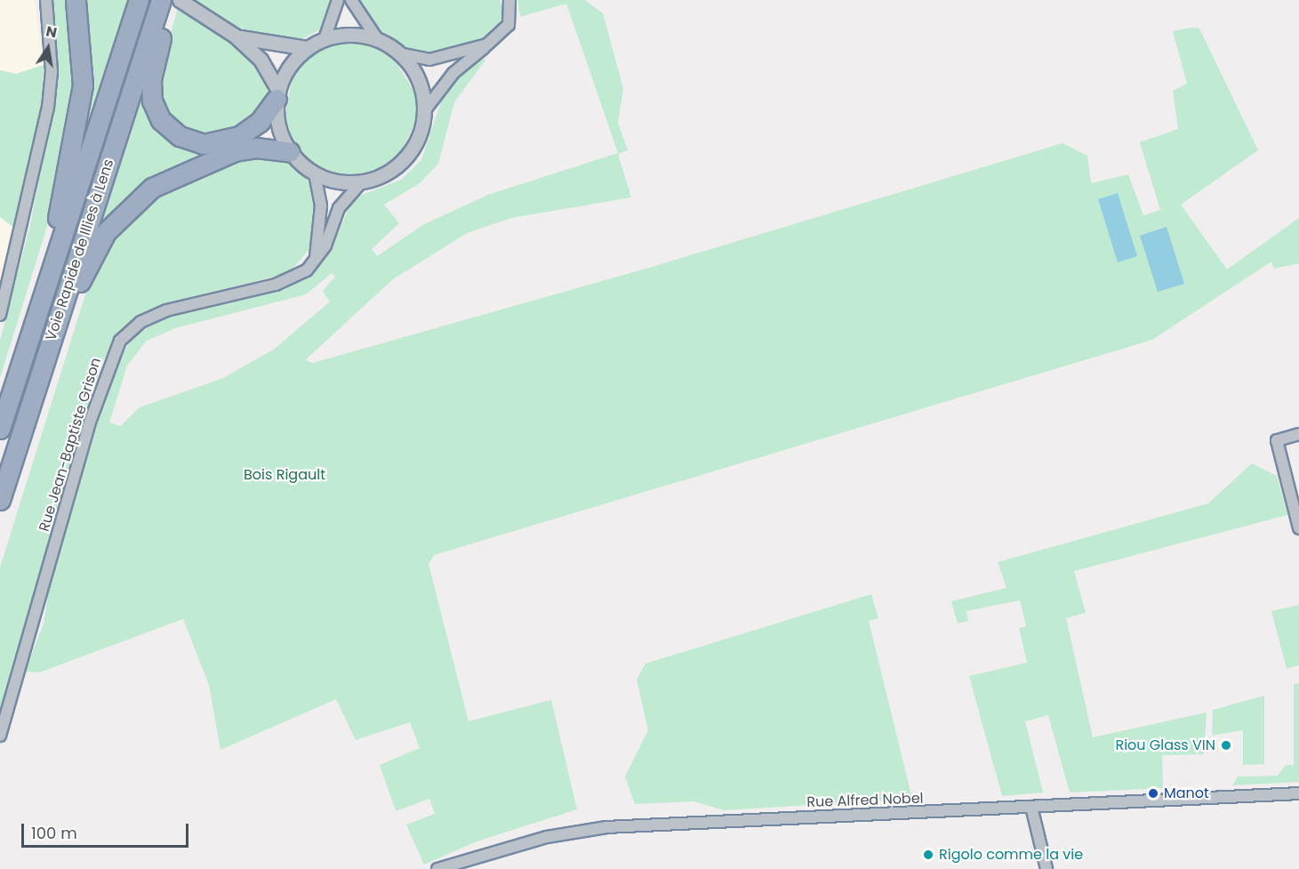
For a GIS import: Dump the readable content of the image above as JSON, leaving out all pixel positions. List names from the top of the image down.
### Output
{
  "streets": {
    "highway": ["Voie Rapide de Illies à Lens"],
    "street": ["Rue Jean-Baptiste Grison", "Rue Alfred Nobel"]
  },
  "parks": ["Bois Rigault"],
  "places": ["Riou Glass VIN", "Manot", "Rigolo comme la vie"],
  "scale_bar": "100 m",
  "north": "top"
}
